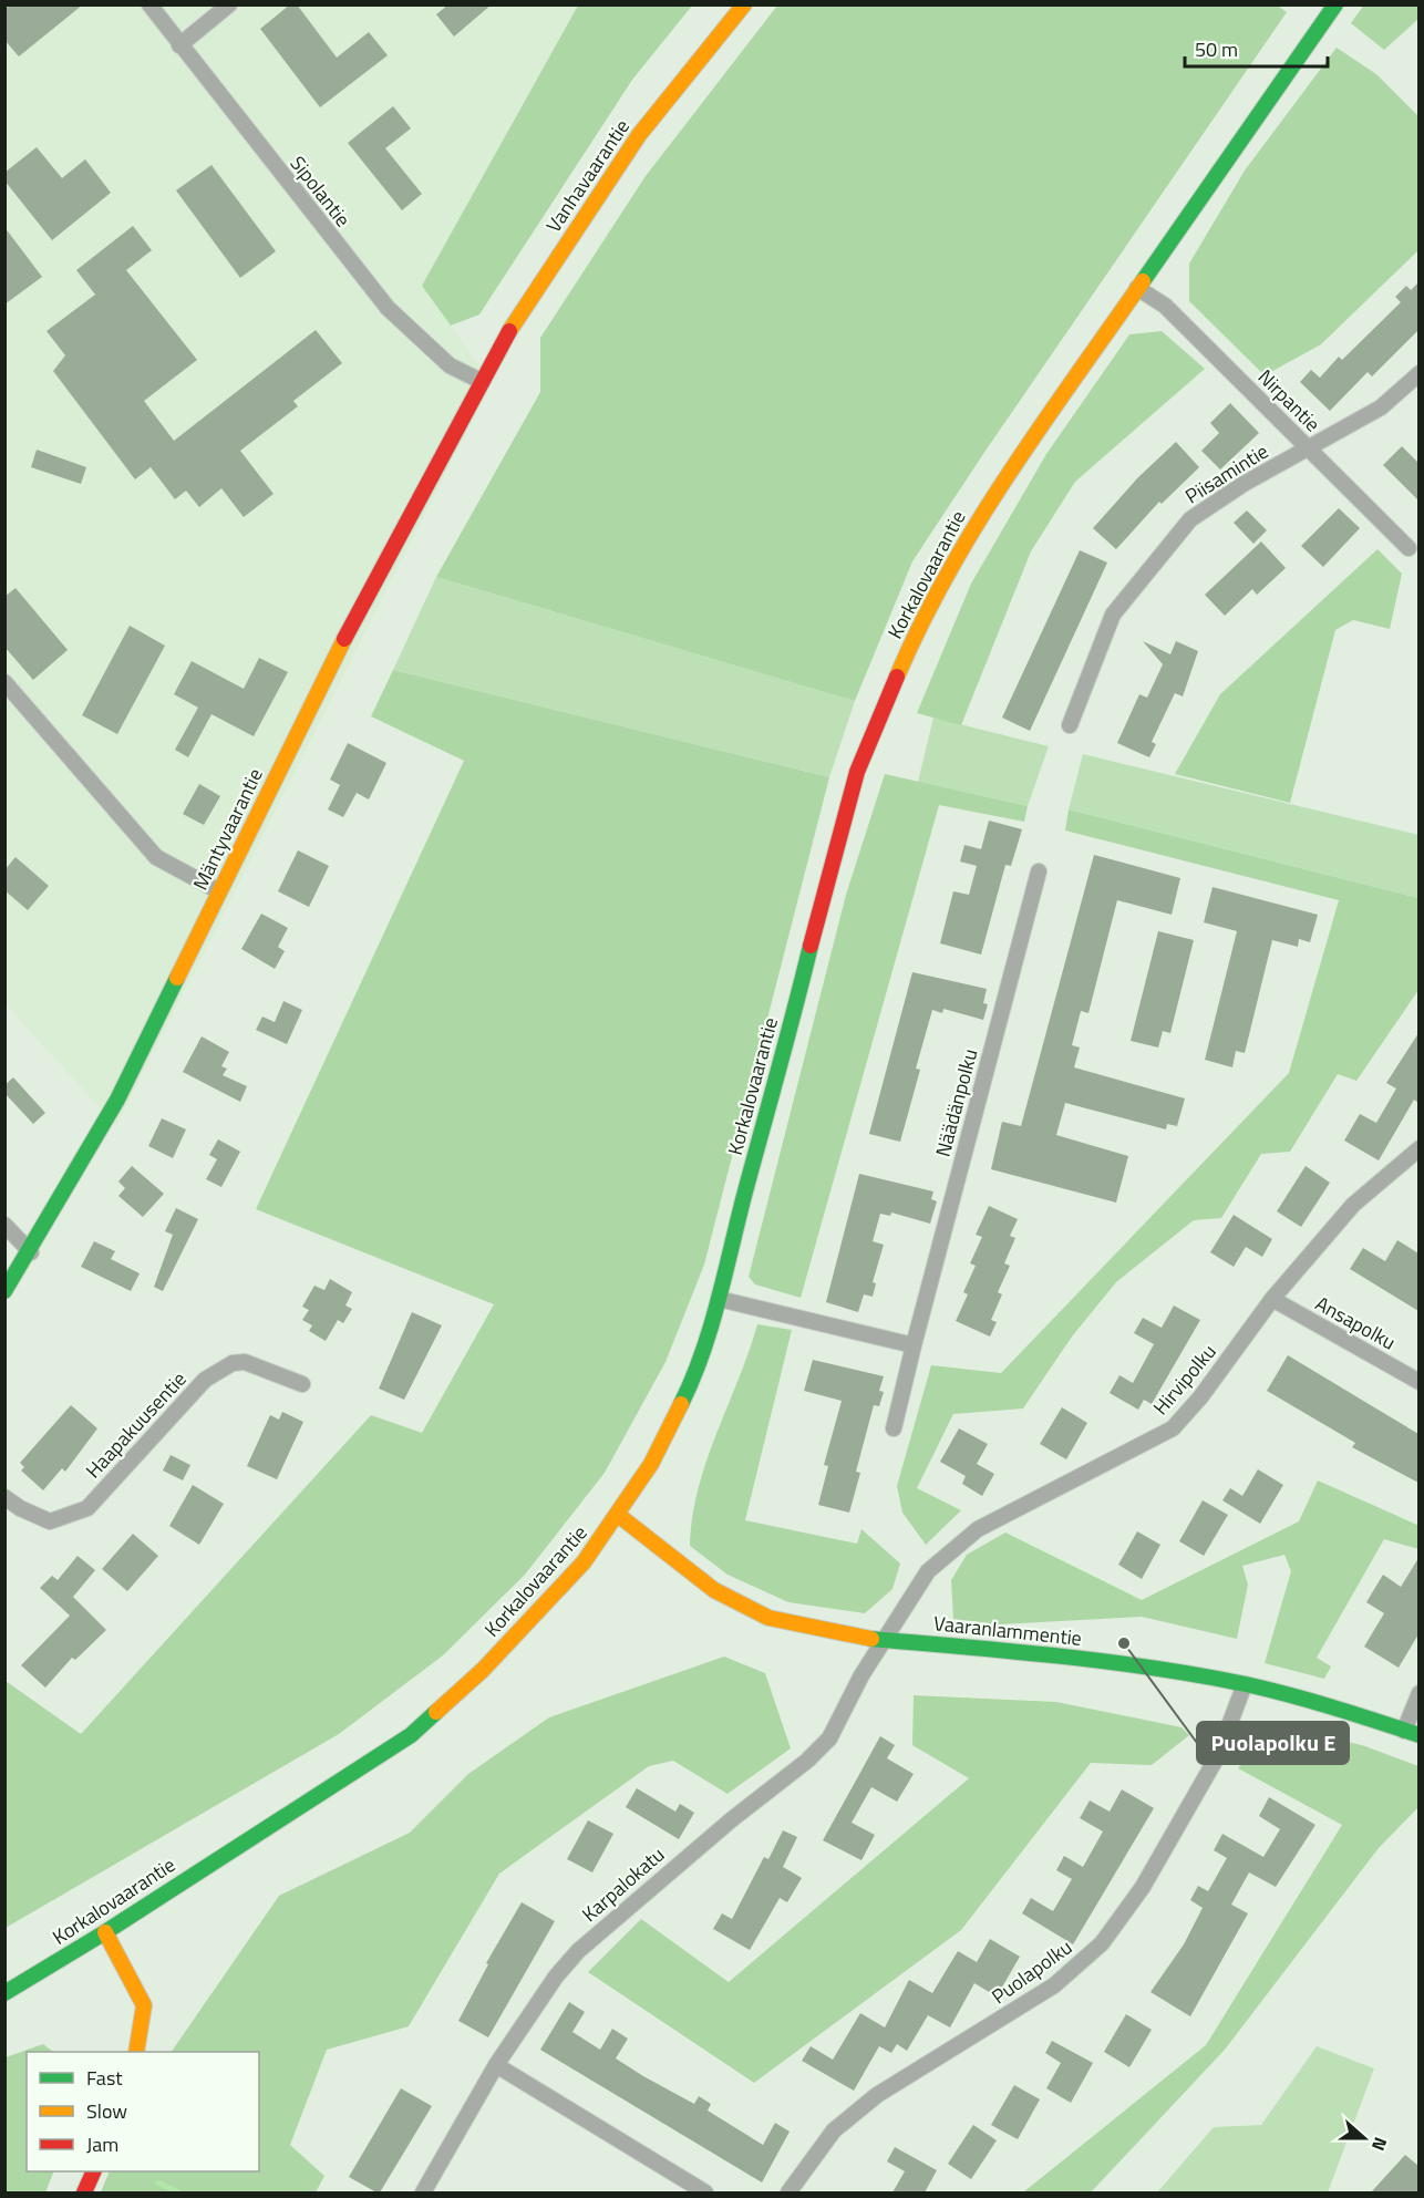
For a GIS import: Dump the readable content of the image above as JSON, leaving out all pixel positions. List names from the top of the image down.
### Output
{
  "streets": {
    "street": [
      "Vanhavaarantie",
      "Sipolantie",
      "Nirpantie",
      "Piisamintie",
      "Korkalovaarantie",
      "Mäntyvaarantie",
      "Näädänpolku",
      "Ansapolku",
      "Hirvipolku",
      "Haapakuusentie",
      "Vaaranlammentie",
      "Karpalokatu",
      "Puolapolku"
    ]
  },
  "crossings": [
    ["Vanhavaarantie", "Sipolantie"],
    ["Vanhavaarantie", "Mäntyvaarantie"],
    ["Sipolantie", "Mäntyvaarantie"],
    ["Nirpantie", "Piisamintie"],
    ["Nirpantie", "Korkalovaarantie"],
    ["Korkalovaarantie", "Vaaranlammentie"],
    ["Ansapolku", "Hirvipolku"],
    ["Hirvipolku", "Vaaranlammentie"],
    ["Hirvipolku", "Karpalokatu"],
    ["Vaaranlammentie", "Karpalokatu"],
    ["Vaaranlammentie", "Puolapolku"]
  ],
  "places": ["Puolapolku E"],
  "legend": ["Fast", "Slow", "Jam"],
  "scale_bar": "50 m",
  "north": "right"
}
